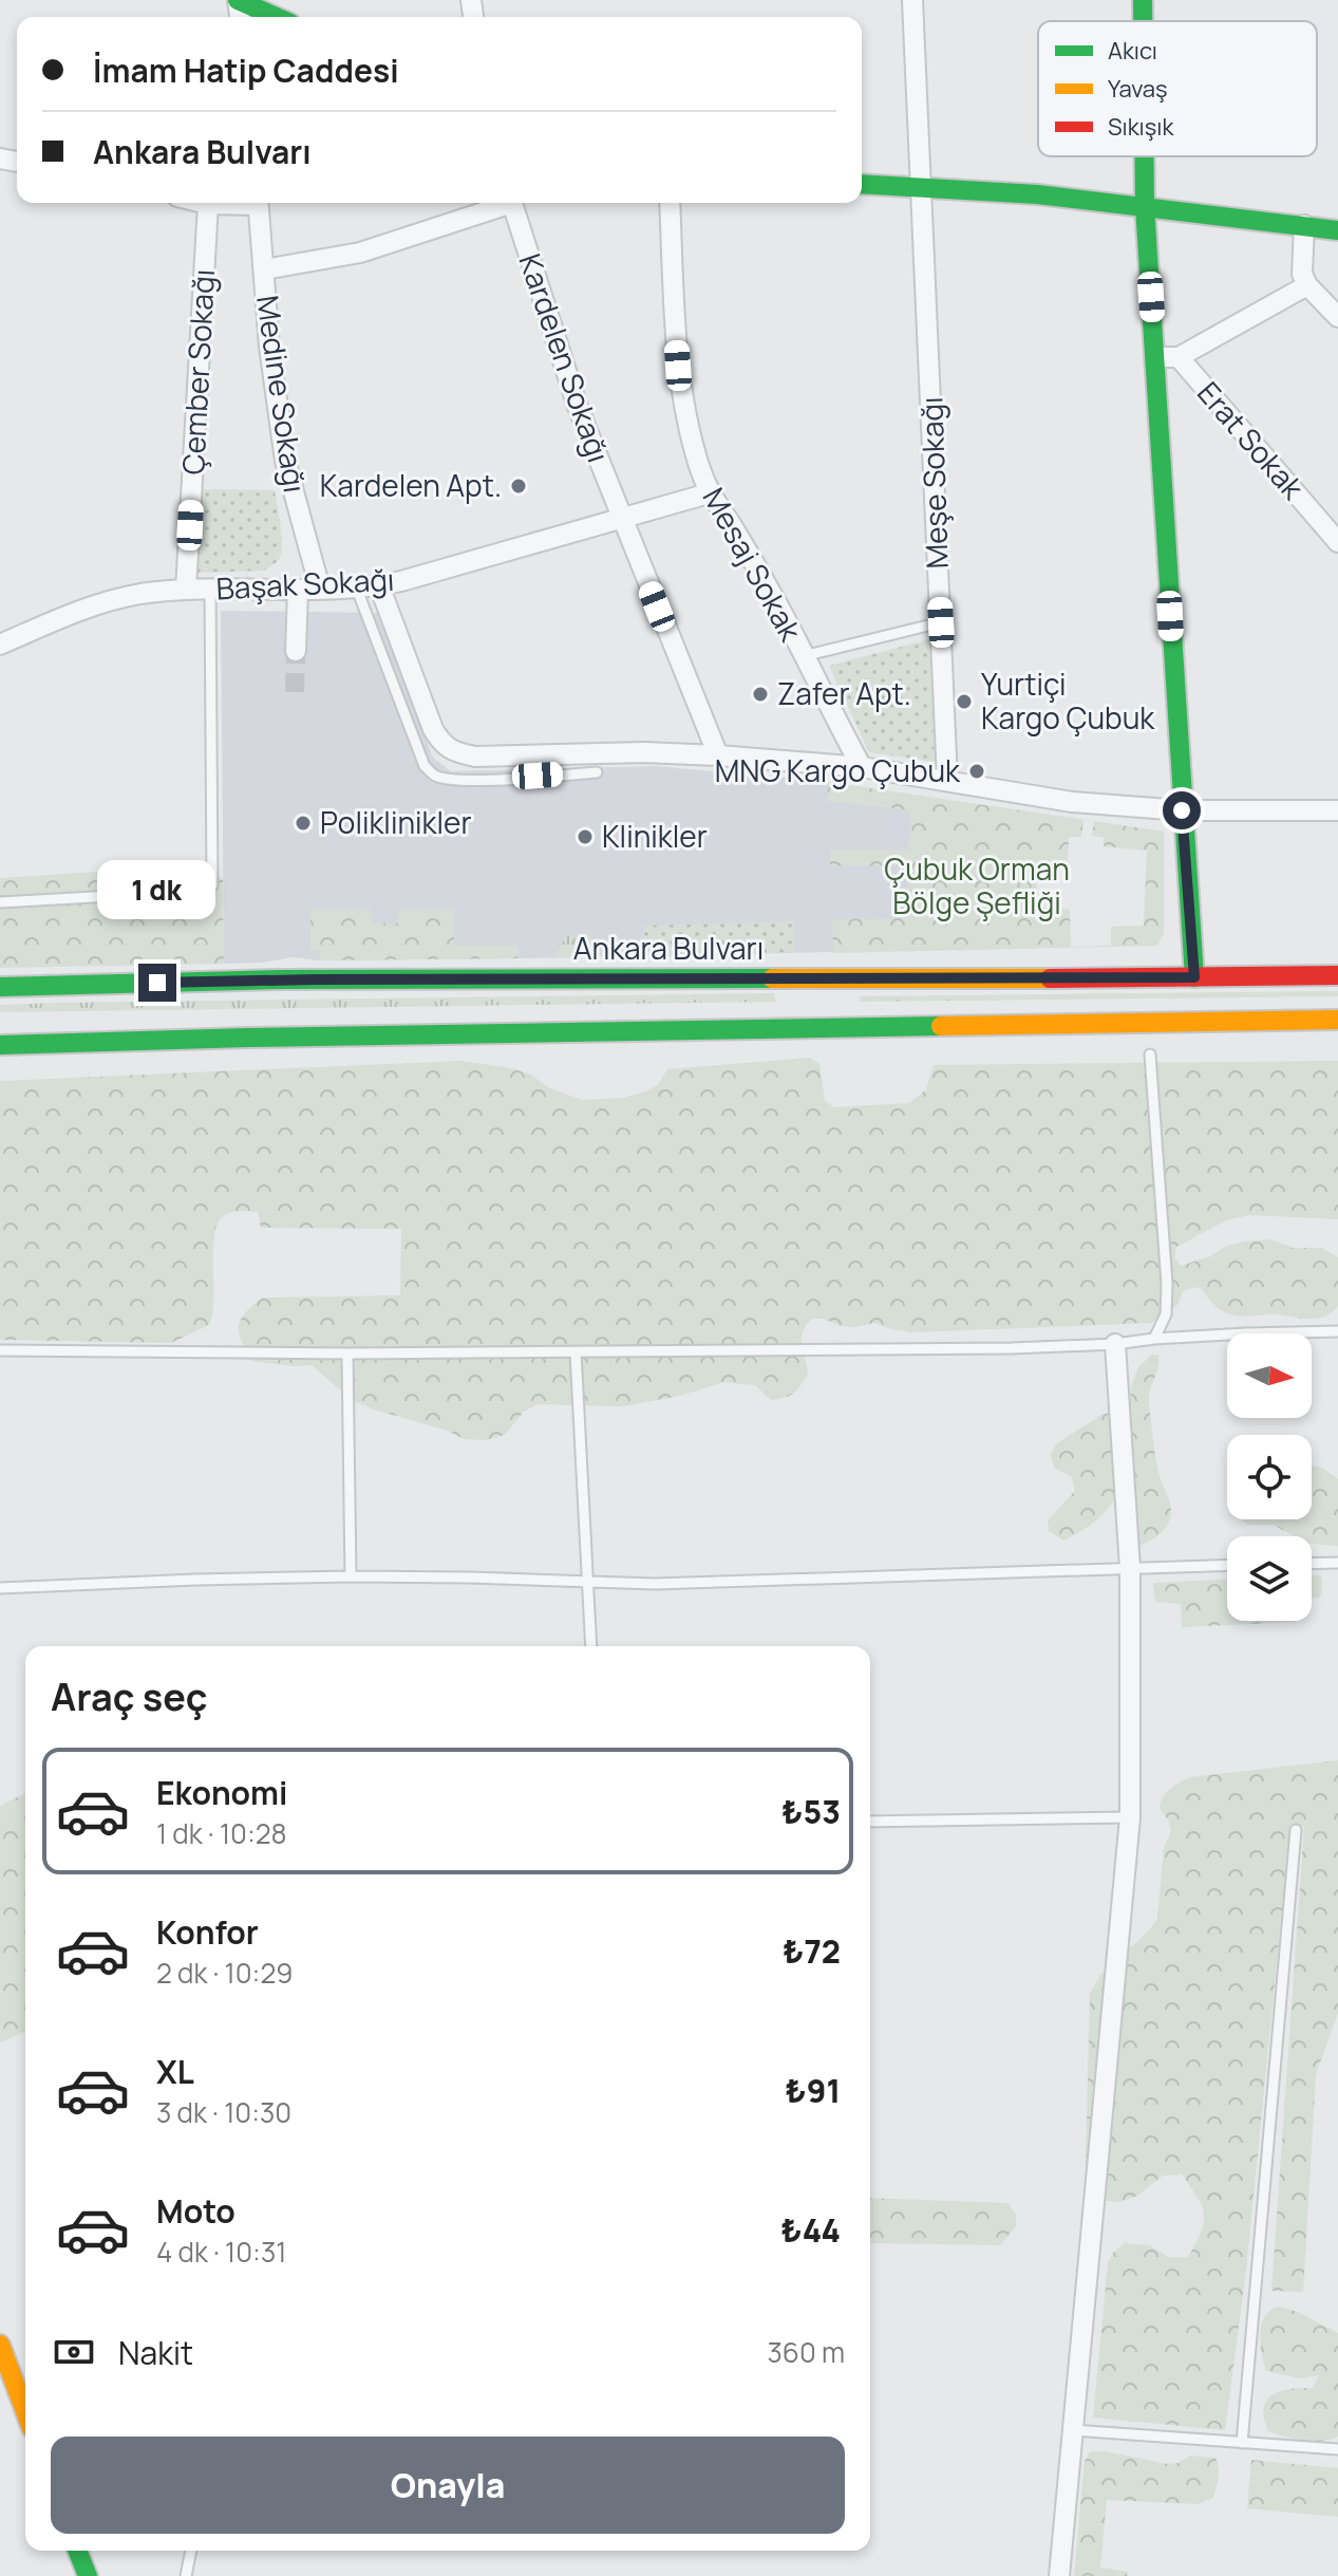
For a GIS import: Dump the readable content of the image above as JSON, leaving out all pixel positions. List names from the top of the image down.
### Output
{
  "streets": {
    "main road": ["Ankara Bulvarı"],
    "street": [
      "Kardelen Sokağı",
      "Çember Sokağı",
      "Medine Sokağı",
      "Erat Sokak",
      "Meşe Sokağı",
      "Mesaj Sokak",
      "Başak Sokağı"
    ]
  },
  "crossings": [
    ["Kardelen Sokağı", "Başak Sokağı"],
    ["Çember Sokağı", "Başak Sokağı"],
    ["Medine Sokağı", "Başak Sokağı"],
    ["Mesaj Sokak", "Başak Sokağı"]
  ],
  "parks": ["Çubuk Orman Bölge Şefliği"],
  "places": [
    "Kardelen Apt.",
    "Zafer Apt.",
    "Yurtiçi Kargo Çubuk",
    "MNG Kargo Çubuk",
    "Poliklinikler",
    "Klinikler"
  ],
  "legend": ["Akıcı", "Yavaş", "Sıkışık"],
  "north": "right",
  "page": {
    "banner": ["İmam Hatip Caddesi", "Ankara Bulvarı"],
    "bubble": "1 dk",
    "heading": "Araç seç",
    "list": [
      {
        "name": "Ekonomi",
        "note": "1 dk · 10:28",
        "value": "₺53"
      },
      {
        "name": "Konfor",
        "note": "2 dk · 10:29",
        "value": "₺72"
      },
      {
        "name": "XL",
        "note": "3 dk · 10:30",
        "value": "₺91"
      },
      {
        "name": "Moto",
        "note": "4 dk · 10:31",
        "value": "₺44"
      }
    ],
    "pay": ["Nakit", "360 m"],
    "buttons": "Onayla"
  }
}
